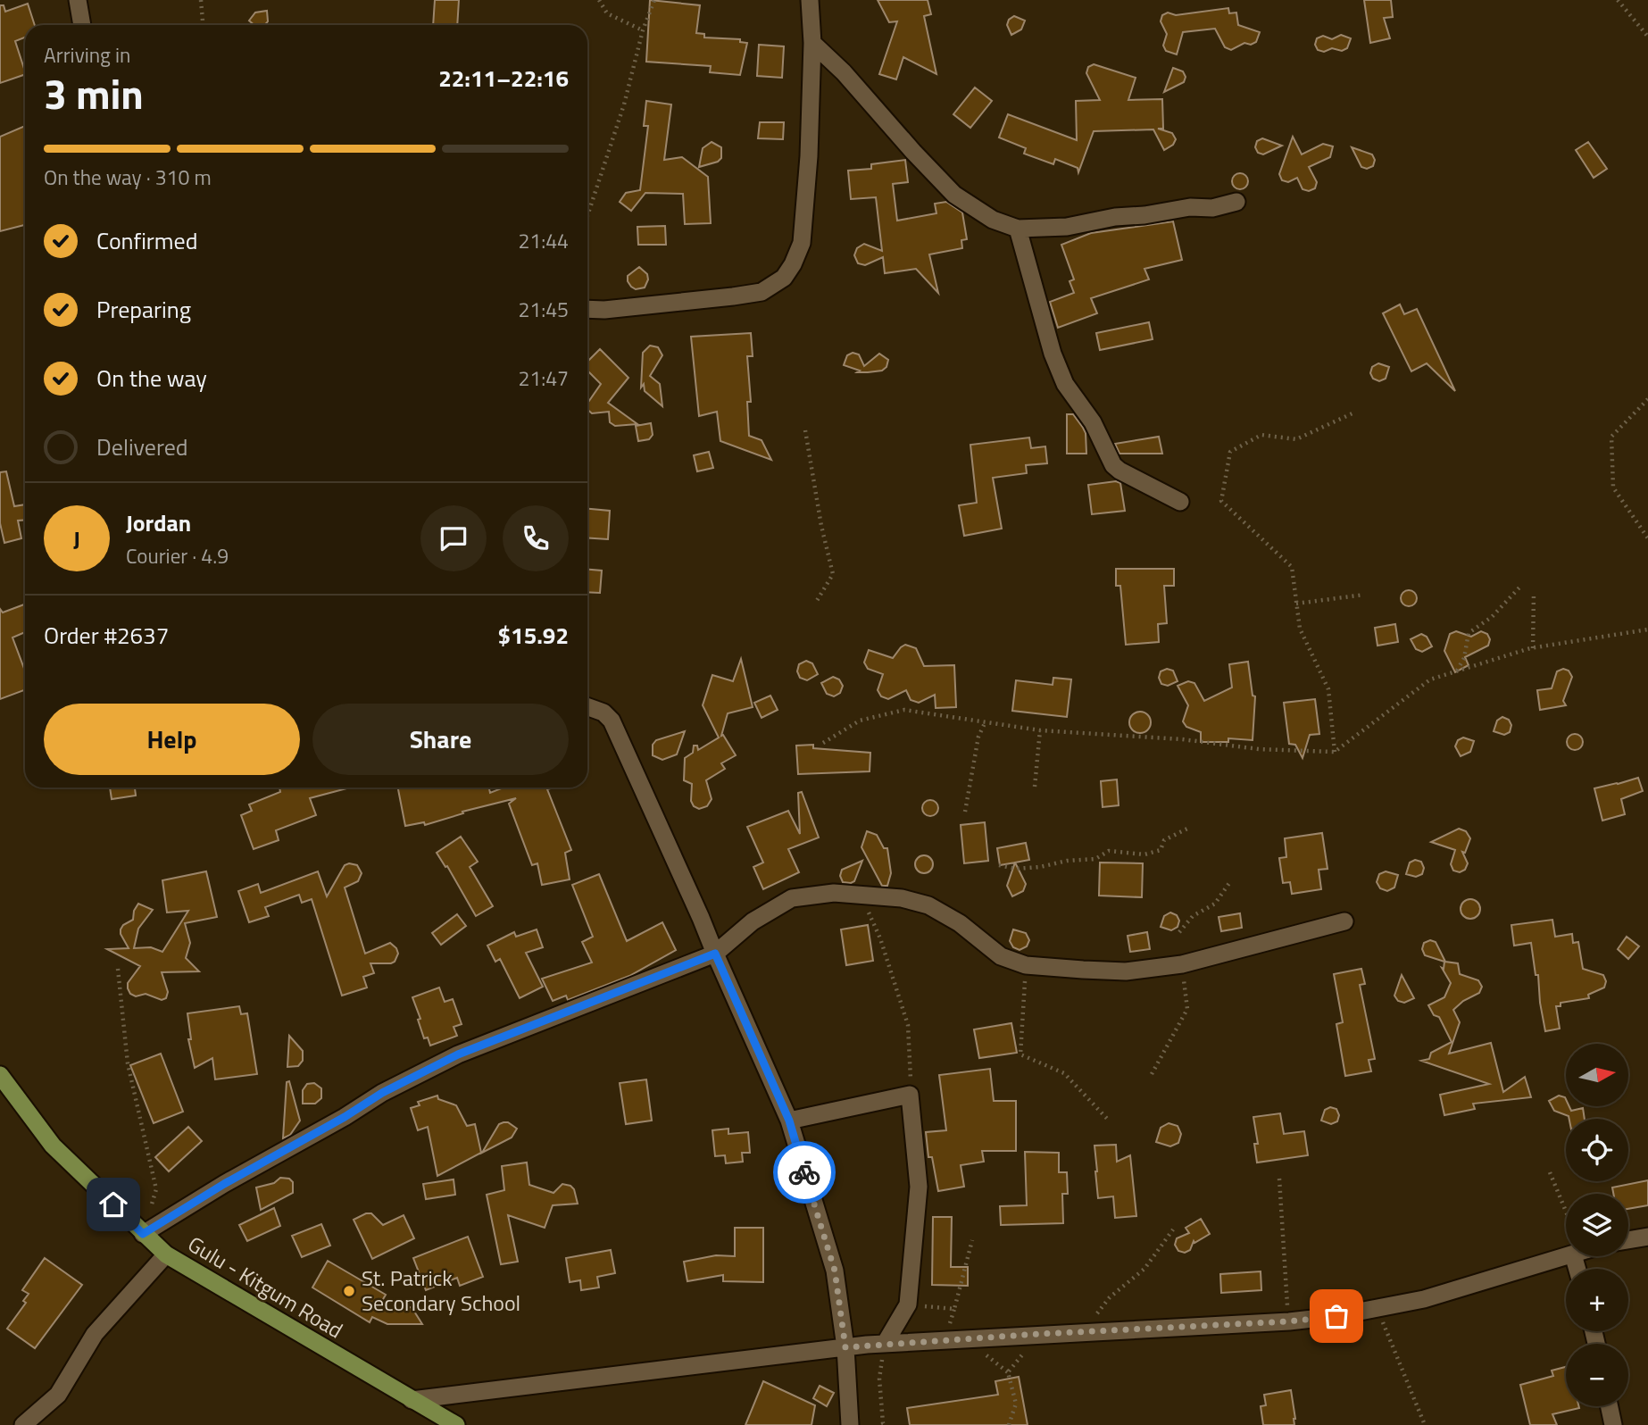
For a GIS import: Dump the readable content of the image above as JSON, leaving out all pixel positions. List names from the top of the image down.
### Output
{
  "streets": {
    "main road": ["Gulu - Kitgum Road"]
  },
  "places": ["St. Patrick Secondary School"],
  "north": "right",
  "page": {
    "heading": ["3 min", "Arriving in", "22:11–22:16"],
    "panel": [
      "Jordan",
      "Courier · 4.9",
      "Order #2637",
      "$15.92"
    ],
    "bar": "On the way · 310 m",
    "list": [
      ["Confirmed", "21:44"],
      ["Preparing", "21:45"],
      ["On the way", "21:47"],
      "Delivered"
    ],
    "round": "J",
    "buttons": ["Help", "Share"],
    "map_buttons": ["+", "−"]
  }
}
